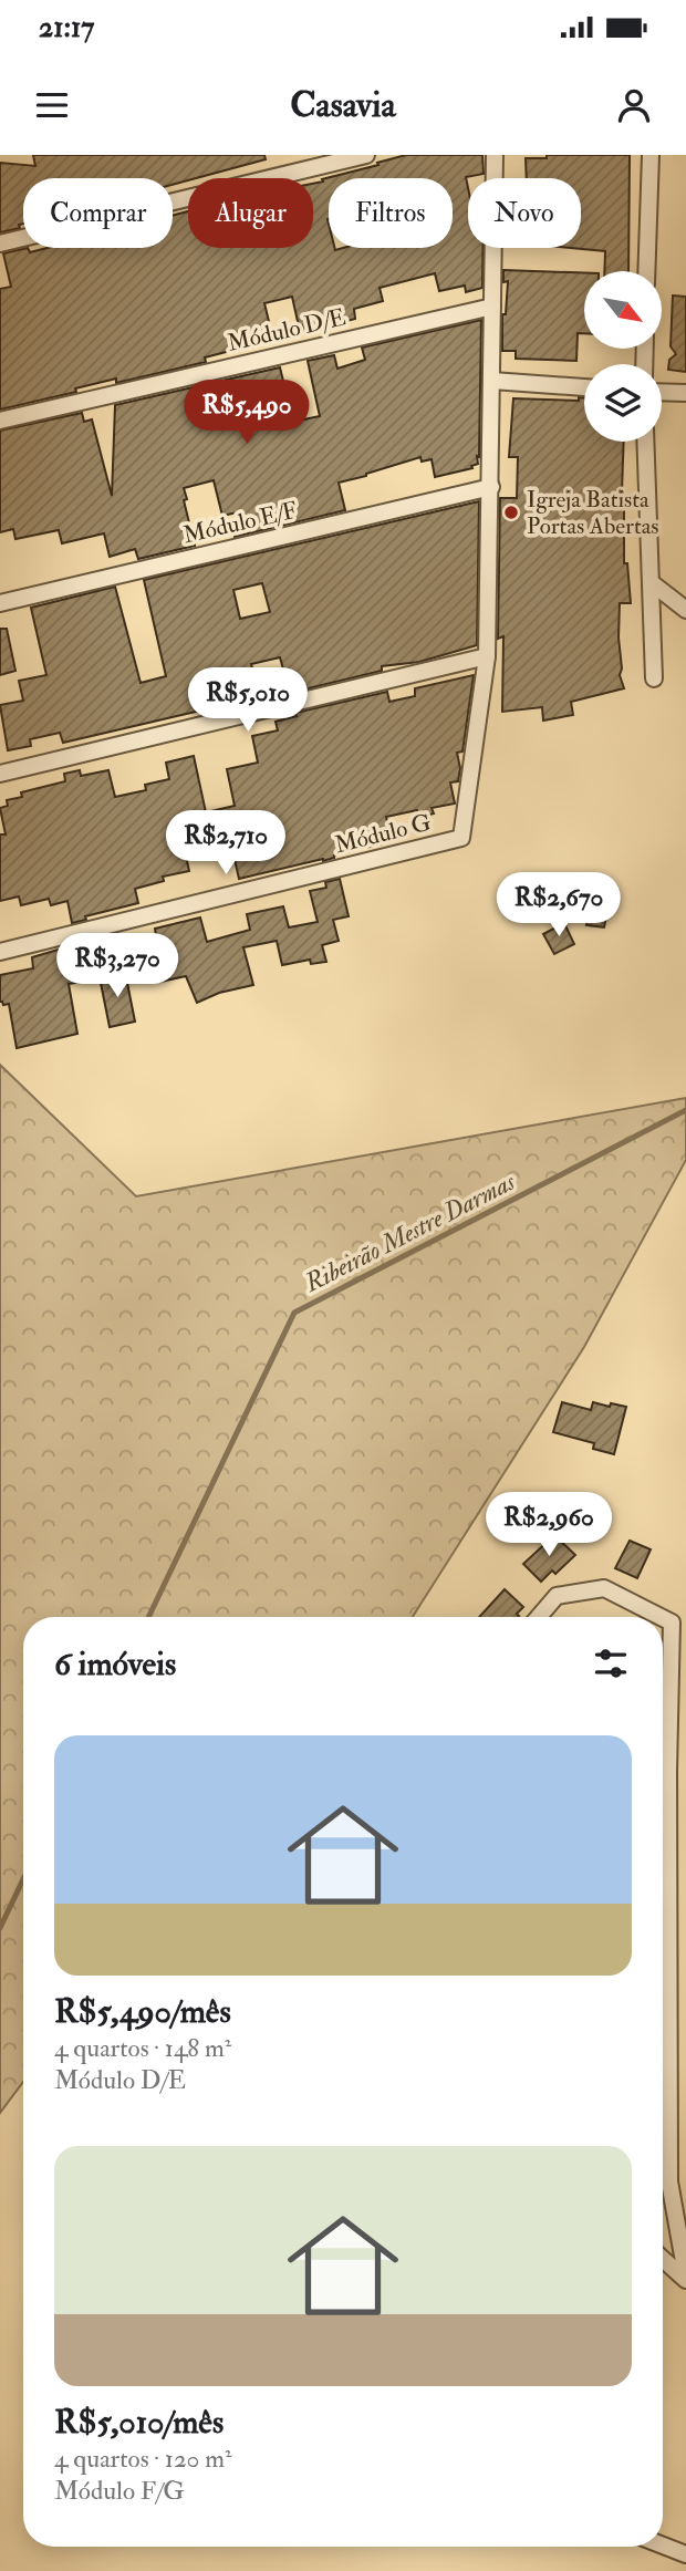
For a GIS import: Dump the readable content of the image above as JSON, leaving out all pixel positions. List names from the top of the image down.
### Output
{
  "streets": {
    "street": ["Módulo D/E", "Módulo E/F", "Módulo G"]
  },
  "water": ["Ribeirão Mestre Darmas"],
  "places": ["Igreja Batista Portas Abertas"],
  "north": "bottom right",
  "page": {
    "status": "21:17",
    "header": "Casavia",
    "chip": [
      "Comprar",
      "Alugar",
      "Filtros",
      "Novo"
    ],
    "price": [
      "R$5,490",
      "R$5,010",
      "R$2,710",
      "R$2,670",
      "R$3,270",
      "R$2,960"
    ],
    "heading": "6 imóveis",
    "list": [
      {
        "name": "R$5,490/mês",
        "note": "4 quartos · 148 m² · Módulo D/E"
      },
      {
        "name": "R$5,010/mês",
        "note": "4 quartos · 120 m² · Módulo F/G"
      }
    ]
  }
}
